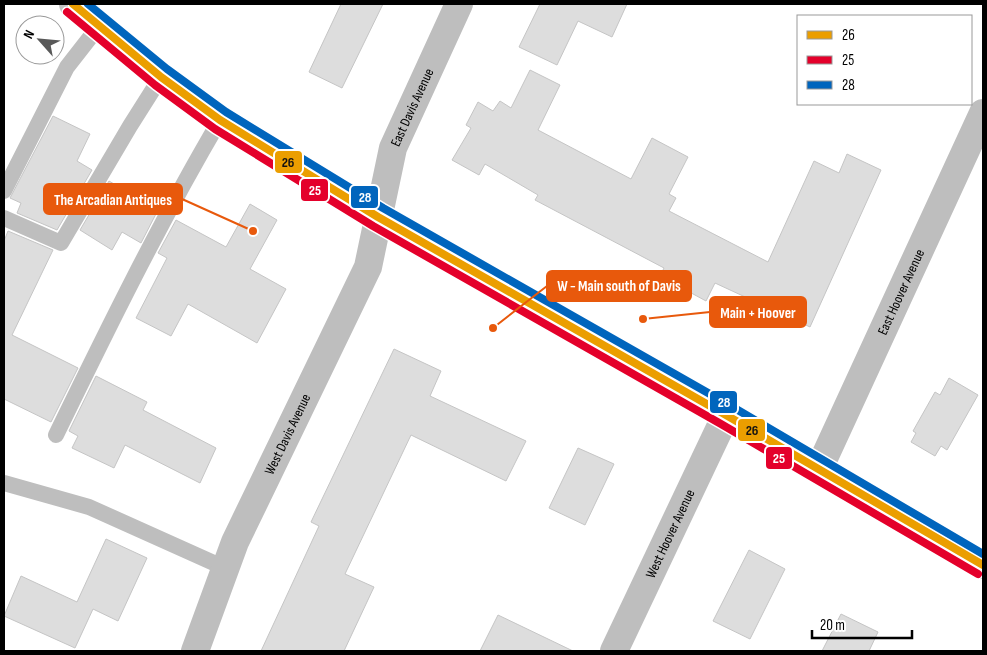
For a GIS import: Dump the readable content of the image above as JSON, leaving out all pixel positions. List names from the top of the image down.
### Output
{
  "streets": {
    "street": [
      "East Davis Avenue",
      "East Hoover Avenue",
      "West Davis Avenue",
      "West Hoover Avenue"
    ]
  },
  "crossings": [
    ["East Davis Avenue", "West Davis Avenue"]
  ],
  "places": ["The Arcadian Antiques", "Main + Hoover", "W - Main south of Davis"],
  "lines": ["transit line 26", "transit line 28", "transit line 25"],
  "legend": ["26", "25", "28"],
  "scale_bar": "20 m",
  "north": "top left"
}
